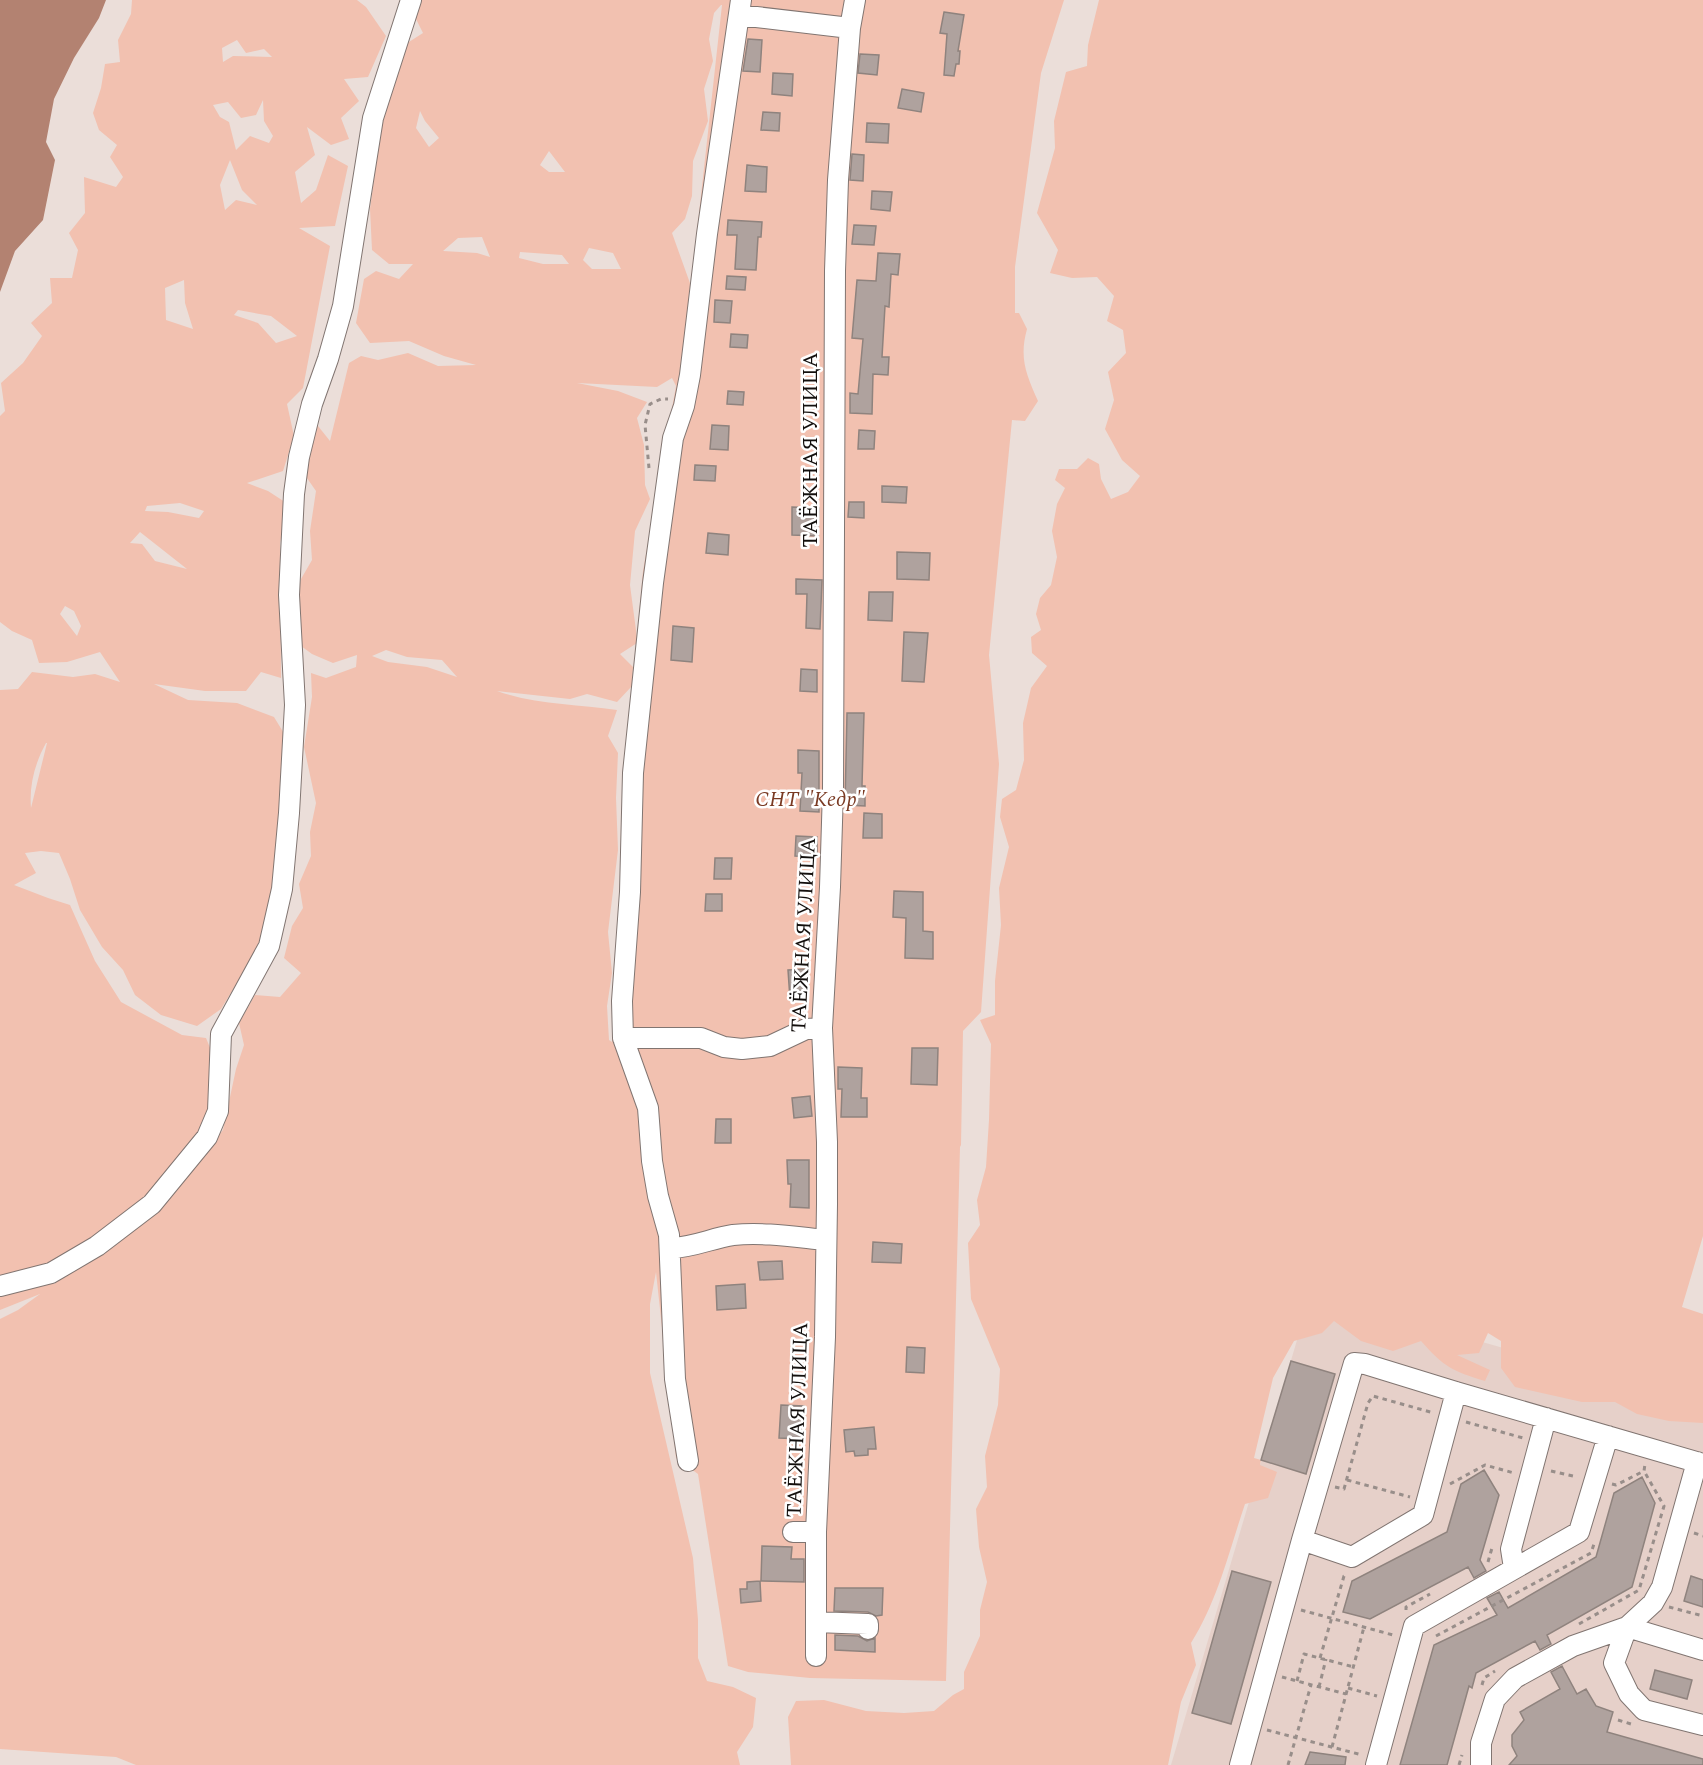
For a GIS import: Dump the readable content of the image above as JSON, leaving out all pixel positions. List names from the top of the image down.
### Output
{
  "streets": {
    "street": ["ТАЁЖНАЯ УЛИЦА"]
  },
  "parks": ["СНТ \"Кедр\""]
}
